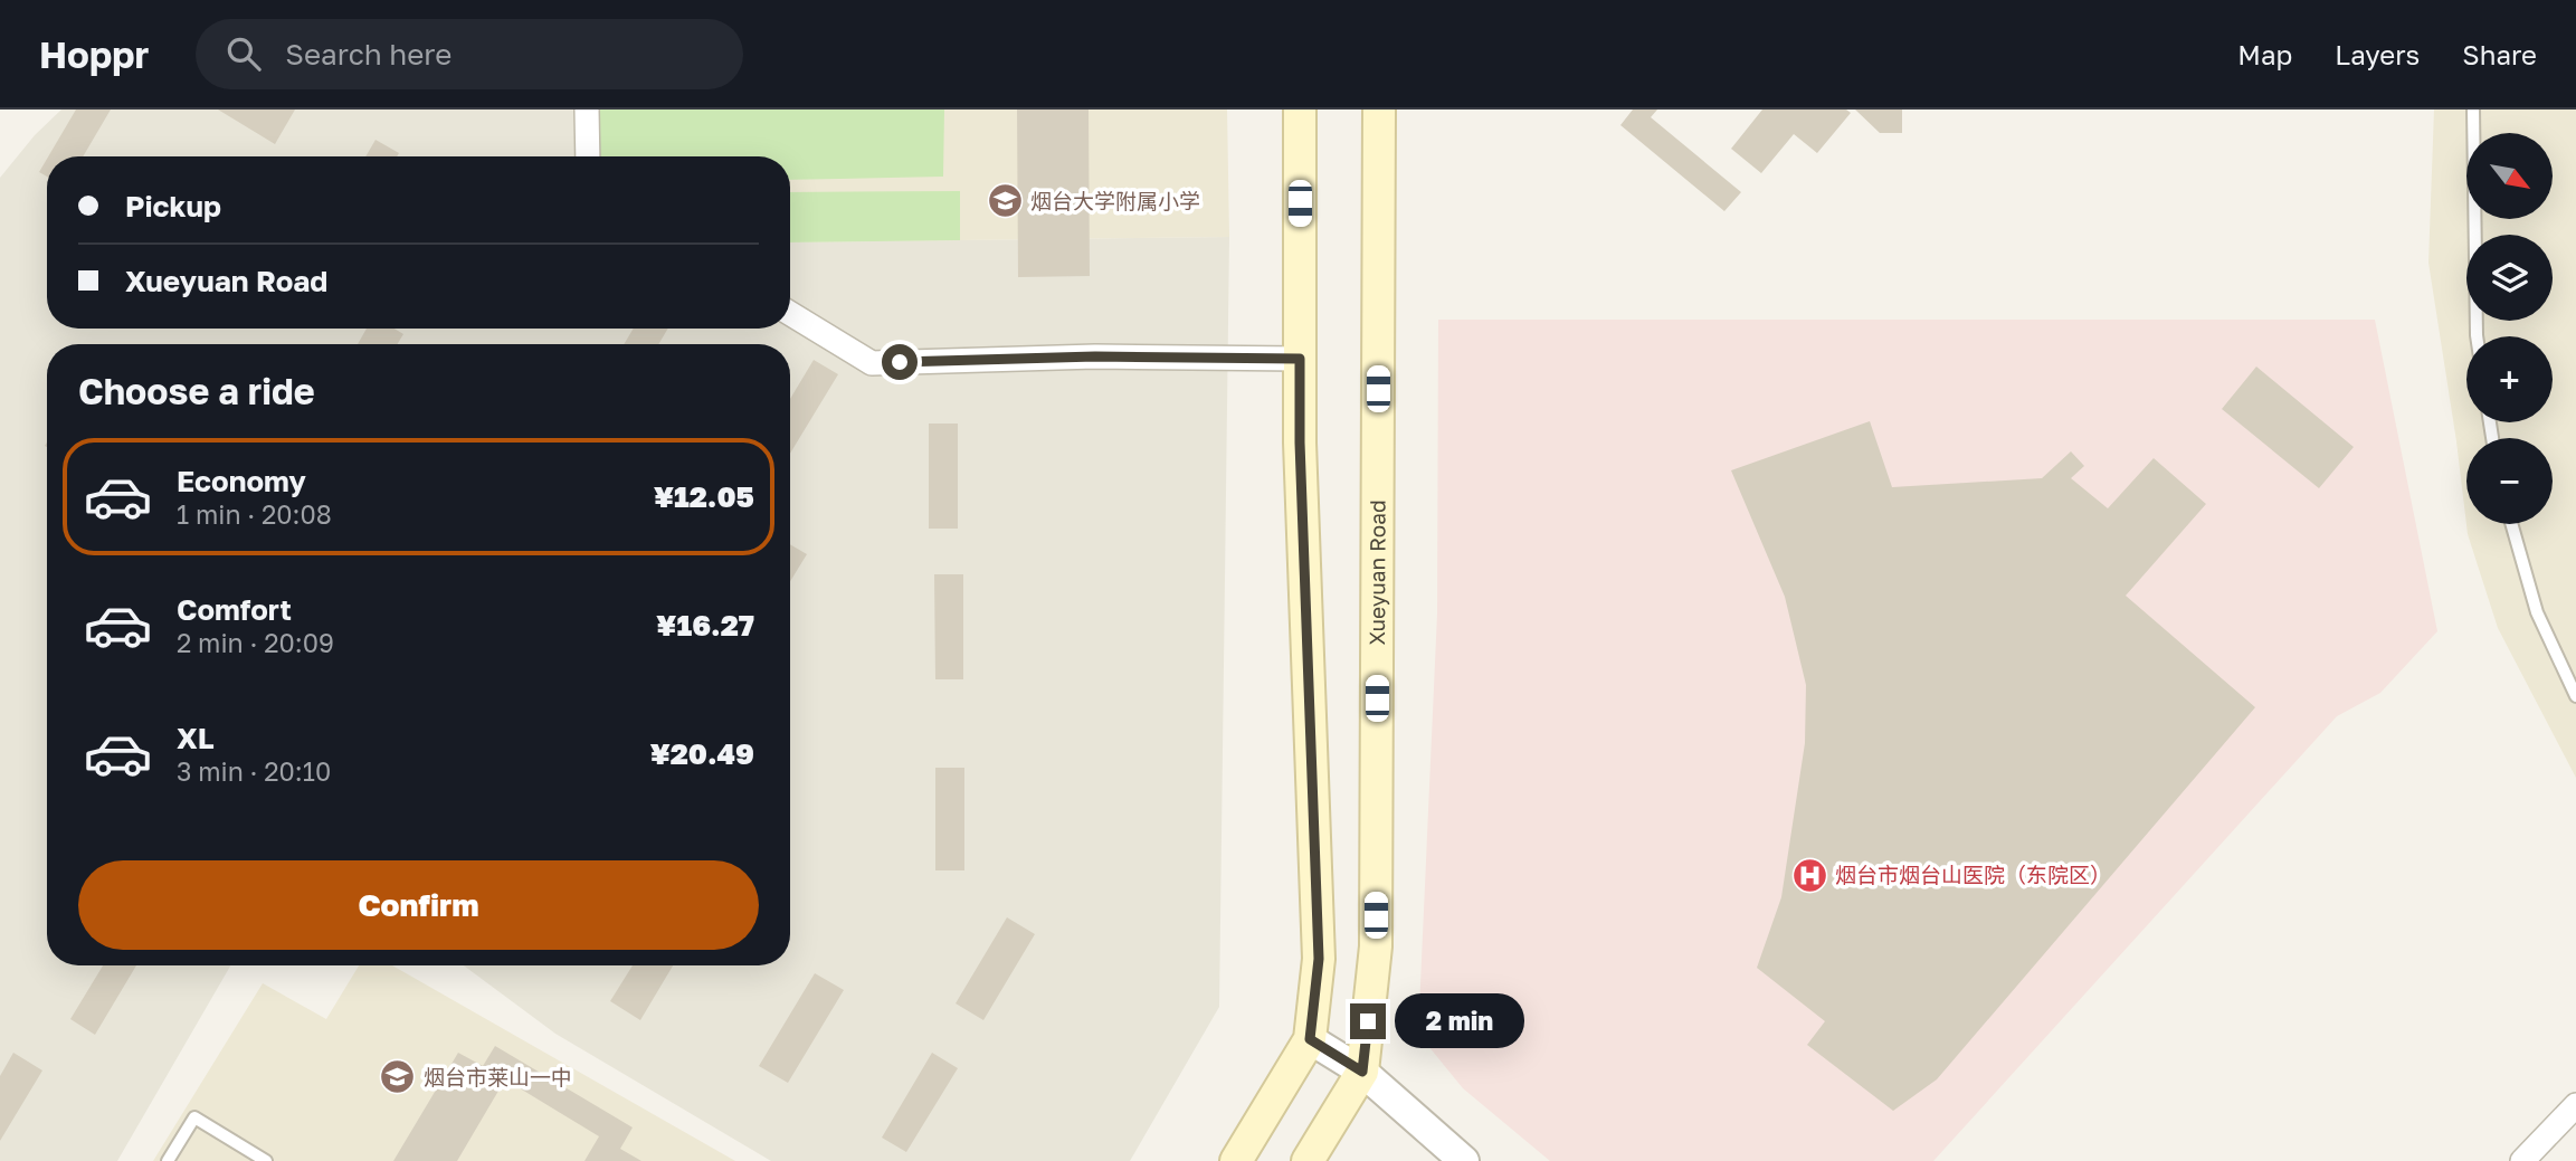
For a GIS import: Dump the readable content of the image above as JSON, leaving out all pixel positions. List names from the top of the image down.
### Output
{
  "streets": {
    "main road": ["Xueyuan Road"]
  },
  "places": {
    "school or university": ["烟台大学附属小学", "烟台市莱山一中"],
    "hospital": ["烟台市烟台山医院（东院区）"]
  },
  "north": "bottom right",
  "page": {
    "header": "Hoppr",
    "search": "Search here",
    "nav": ["Map", "Layers", "Share"],
    "map_buttons": ["+", "−"],
    "banner": ["Pickup", "Xueyuan Road"],
    "heading": "Choose a ride",
    "list": [
      {
        "name": "Economy",
        "note": "1 min · 20:08",
        "value": "¥12.05"
      },
      {
        "name": "Comfort",
        "note": "2 min · 20:09",
        "value": "¥16.27"
      },
      {
        "name": "XL",
        "note": "3 min · 20:10",
        "value": "¥20.49"
      }
    ],
    "buttons": "Confirm",
    "bubble": "2 min"
  }
}
